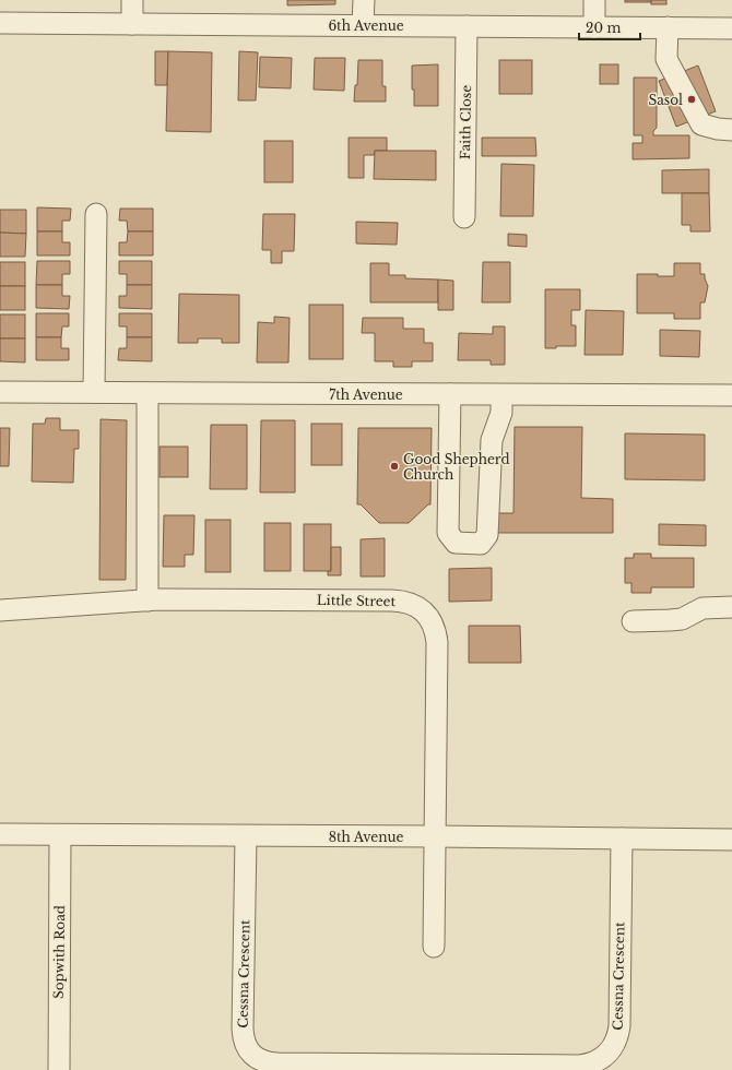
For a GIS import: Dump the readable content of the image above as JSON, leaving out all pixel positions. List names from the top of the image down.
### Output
{
  "streets": {
    "street": [
      "6th Avenue",
      "Faith Close",
      "7th Avenue",
      "Little Street",
      "8th Avenue",
      "Sopwith Road",
      "Cessna Crescent"
    ]
  },
  "crossings": [
    ["6th Avenue", "Faith Close"],
    ["Little Street", "8th Avenue"],
    ["8th Avenue", "Sopwith Road"],
    ["8th Avenue", "Cessna Crescent"]
  ],
  "places": ["Sasol", "Good Shepherd Church"],
  "scale_bar": "20 m"
}
